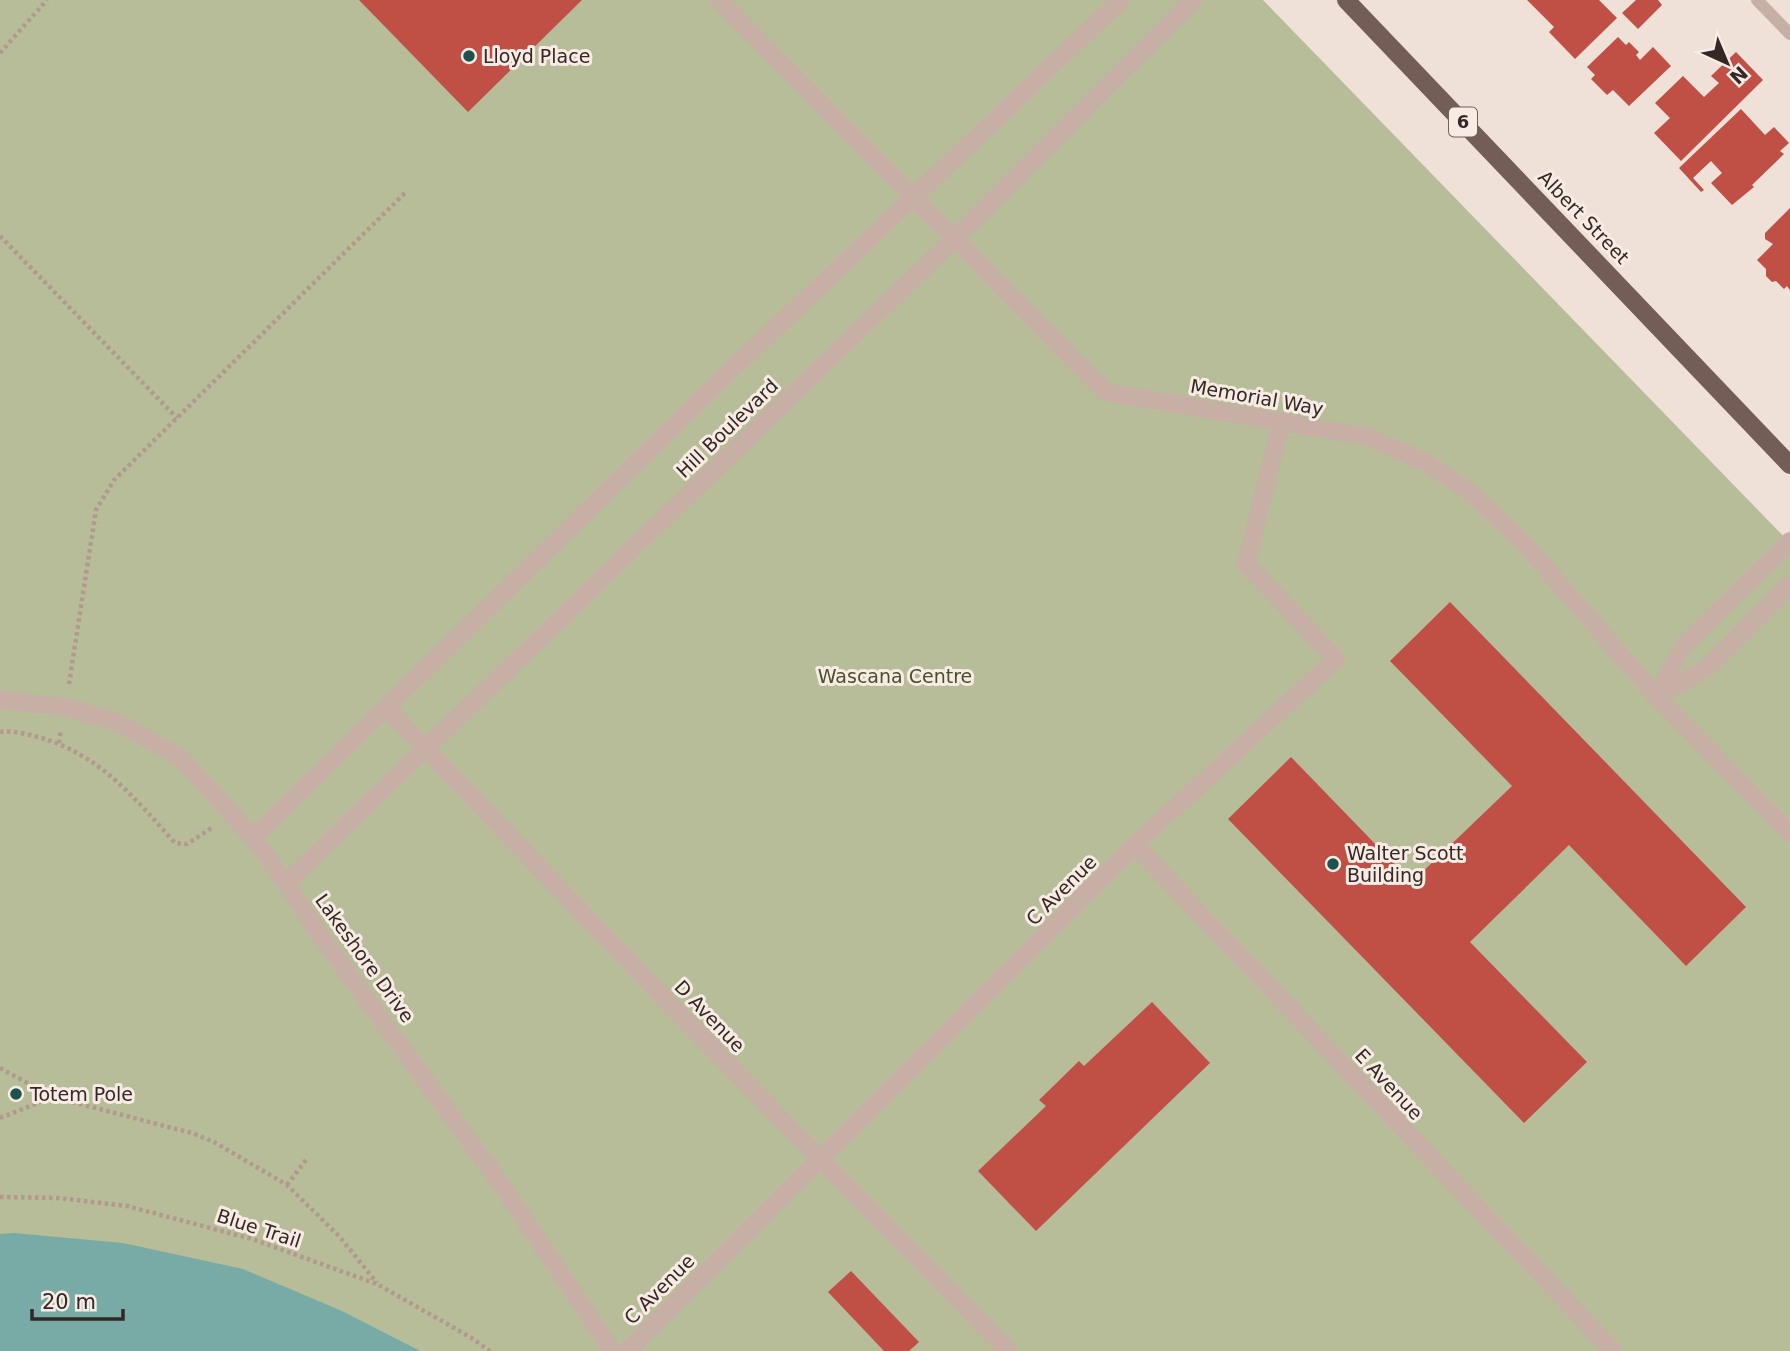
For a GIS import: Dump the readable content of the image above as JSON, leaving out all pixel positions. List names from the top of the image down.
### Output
{
  "streets": {
    "main road": ["6", "Albert Street"],
    "street": [
      "Memorial Way",
      "Hill Boulevard",
      "C Avenue",
      "Lakeshore Drive",
      "D Avenue",
      "E Avenue"
    ],
    "path": ["Blue Trail"]
  },
  "crossings": [
    ["Memorial Way", "Hill Boulevard"],
    ["Memorial Way", "C Avenue"],
    ["Hill Boulevard", "Lakeshore Drive"],
    ["Hill Boulevard", "D Avenue"],
    ["C Avenue", "D Avenue"],
    ["C Avenue", "E Avenue"]
  ],
  "parks": ["Wascana Centre"],
  "places": ["Lloyd Place", "Walter Scott Building", "Totem Pole"],
  "scale_bar": "20 m",
  "north": "bottom right"
}
